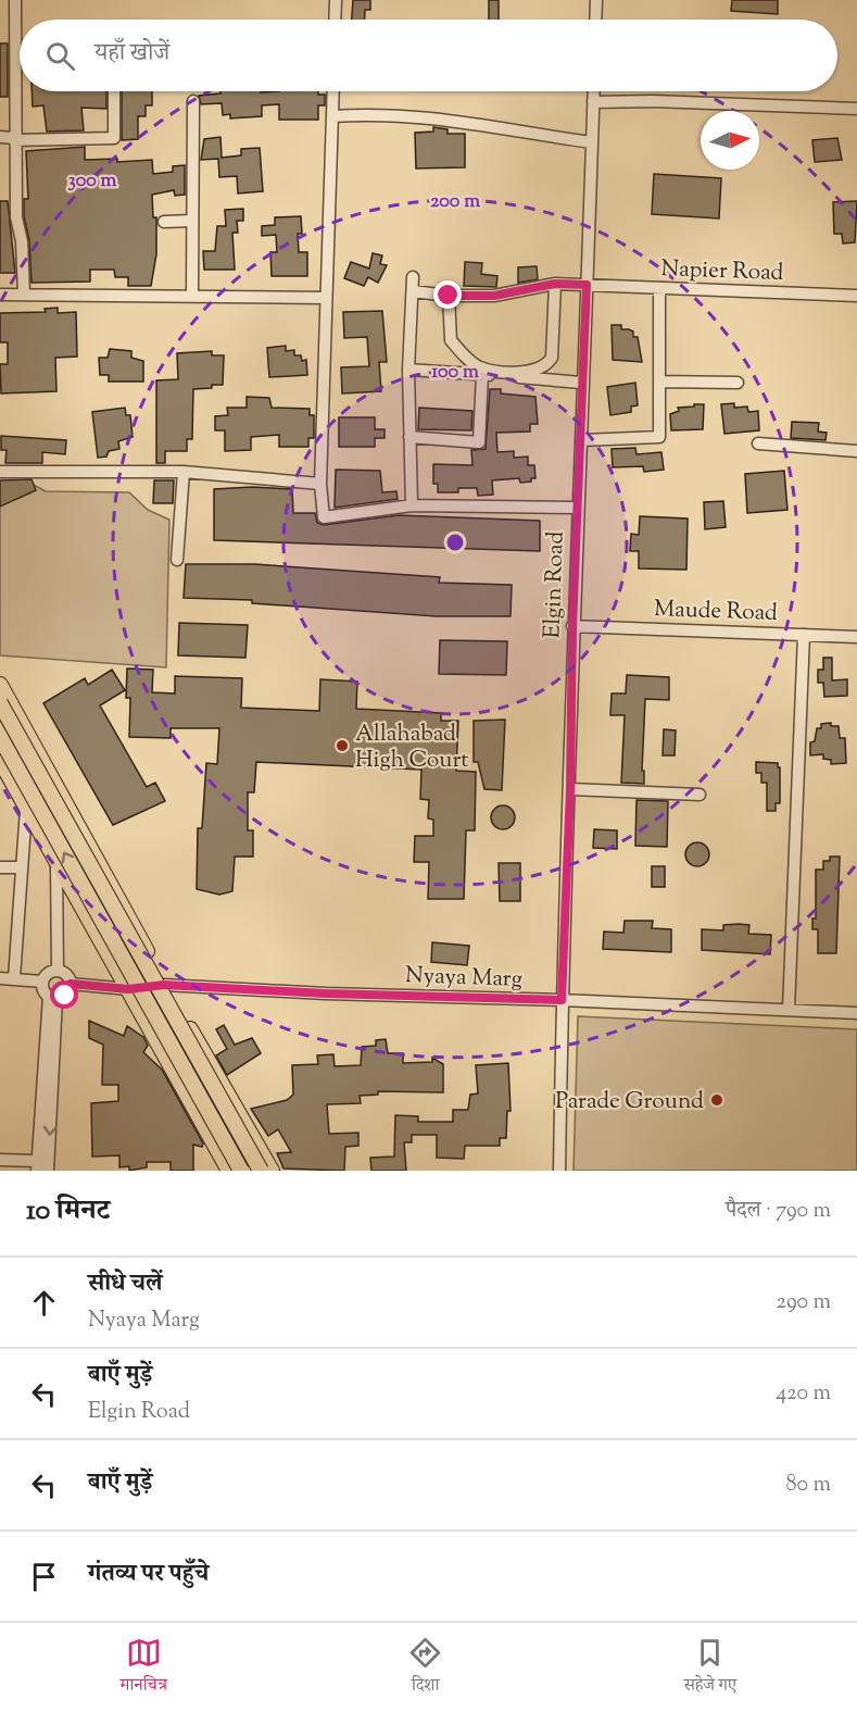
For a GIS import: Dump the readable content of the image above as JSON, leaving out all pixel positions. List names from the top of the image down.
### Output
{
  "streets": {
    "street": [
      "Napier Road",
      "Elgin Road",
      "Maude Road",
      "Nyaya Marg"
    ]
  },
  "crossings": [
    ["Napier Road", "Elgin Road"],
    ["Elgin Road", "Maude Road"],
    ["Elgin Road", "Nyaya Marg"]
  ],
  "places": ["Allahabad High Court", "Parade Ground"],
  "north": "right",
  "page": {
    "search": "यहाँ खोजें",
    "heading": ["10 मिनट", "पैदल · 790 m"],
    "list": [
      ["सीधे चलें", "Nyaya Marg", "290 m"],
      ["बाएँ मुड़ें", "Elgin Road", "420 m"],
      ["बाएँ मुड़ें", "80 m"],
      "गंतव्य पर पहुँचे"
    ],
    "nav": ["मानचित्र", "दिशा", "सहेजे गए"]
  },
  "rings": ["300 m", "200 m", "100 m"]
}
